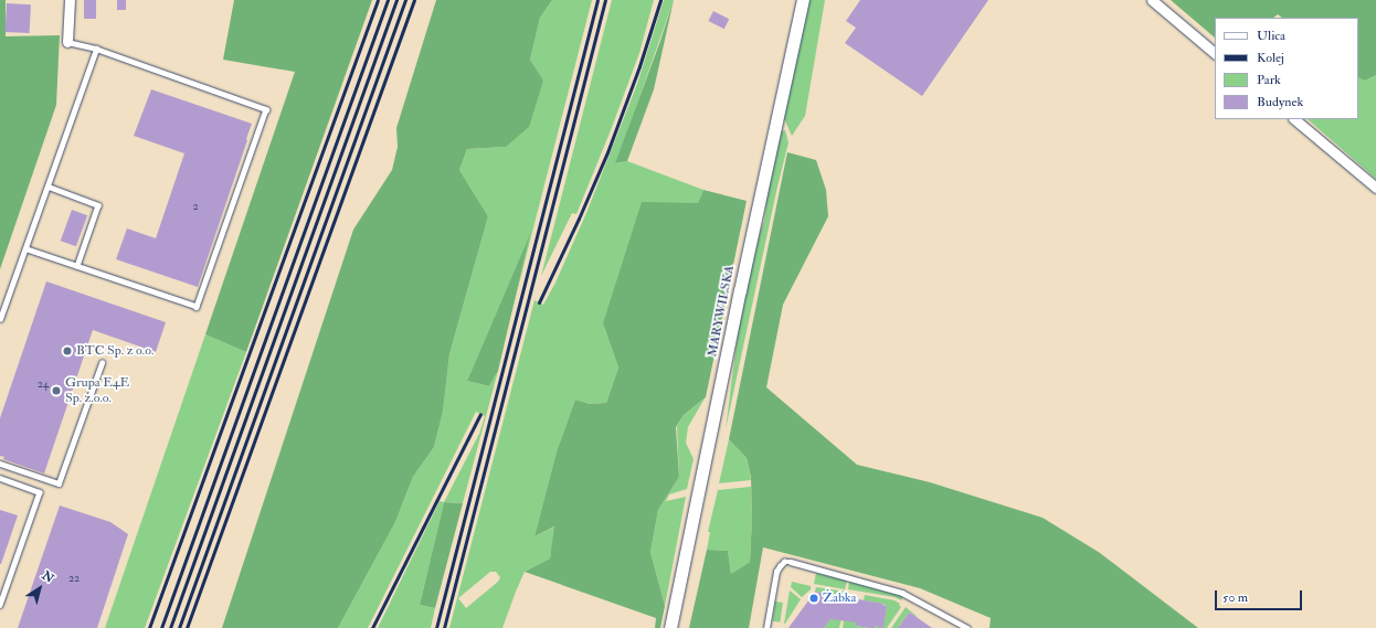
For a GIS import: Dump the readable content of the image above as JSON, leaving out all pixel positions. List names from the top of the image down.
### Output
{
  "streets": {
    "street": ["MARYWILSKA"]
  },
  "places": ["BTC Sp. z o.o.", "Grupa E4E Sp. z.o.o.", "Żabka"],
  "house_numbers": ["2", "24", "22"],
  "legend": [
    "Ulica",
    "Kolej",
    "Park",
    "Budynek"
  ],
  "scale_bar": "50 m",
  "north": "top right"
}
